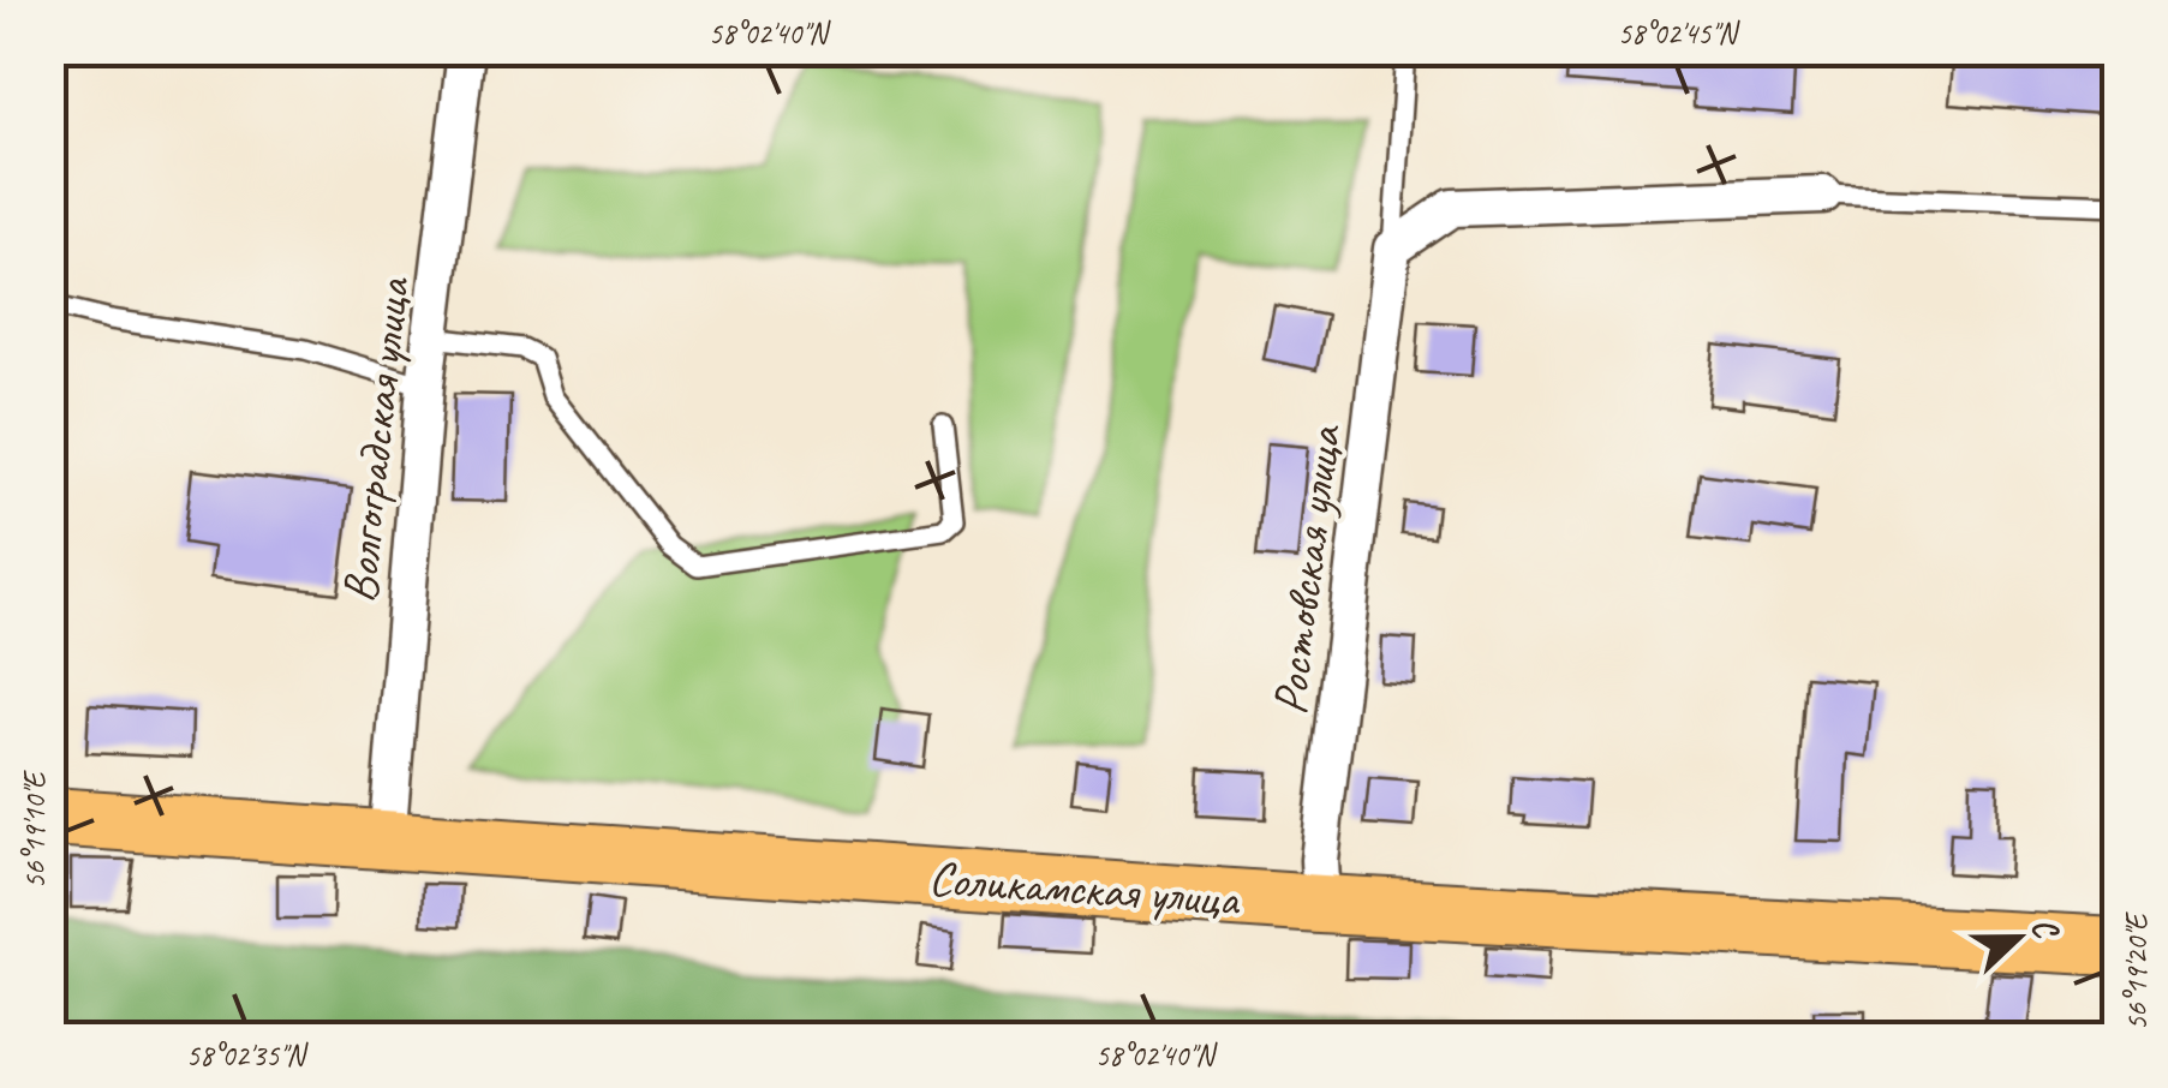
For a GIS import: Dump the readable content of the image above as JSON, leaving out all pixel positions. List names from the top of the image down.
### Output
{
  "streets": {
    "main road": ["Соликамская улица"],
    "street": ["Волгоградская улица", "Ростовская улица"]
  },
  "crossings": [
    ["Волгоградская улица", "Соликамская улица"],
    ["Ростовская улица", "Соликамская улица"]
  ],
  "north": "right",
  "coordinates": [
    "58°02'40\"N",
    "58°02'45\"N",
    "56°19'10\"E",
    "56°19'20\"E",
    "58°02'35\"N"
  ]
}
